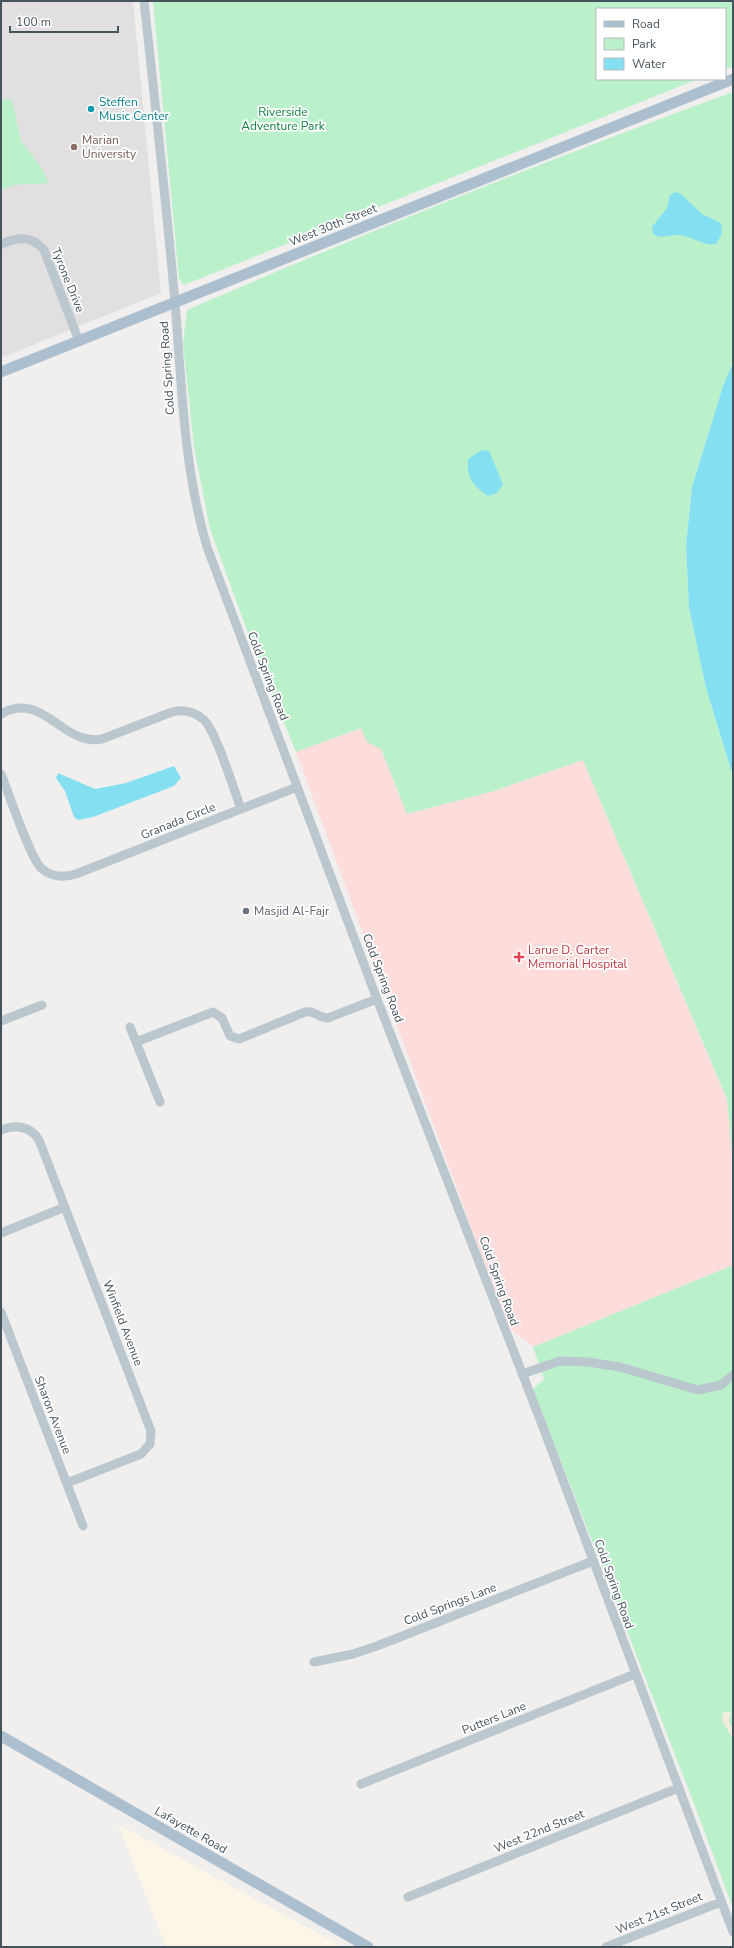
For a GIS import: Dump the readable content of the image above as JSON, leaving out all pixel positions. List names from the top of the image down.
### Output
{
  "streets": {
    "main road": ["West 30th Street", "Lafayette Road"],
    "street": [
      "Tyrone Drive",
      "Cold Spring Road",
      "Granada Circle",
      "Winfield Avenue",
      "Sharon Avenue",
      "Cold Springs Lane",
      "Putters Lane",
      "West 22nd Street",
      "West 21st Street"
    ]
  },
  "crossings": [
    ["West 30th Street", "Tyrone Drive"],
    ["West 30th Street", "Cold Spring Road"],
    ["Cold Spring Road", "Granada Circle"],
    ["Cold Spring Road", "Cold Springs Lane"],
    ["Cold Spring Road", "Putters Lane"],
    ["Cold Spring Road", "West 22nd Street"],
    ["Cold Spring Road", "West 21st Street"],
    ["Winfield Avenue", "Sharon Avenue"]
  ],
  "parks": ["Riverside Adventure Park"],
  "places": {
    "other": ["Steffen Music Center", "Marian University", "Masjid Al-Fajr"],
    "health": ["Larue D. Carter Memorial Hospital"]
  },
  "legend": ["Road", "Park", "Water"],
  "scale_bar": "100 m"
}
